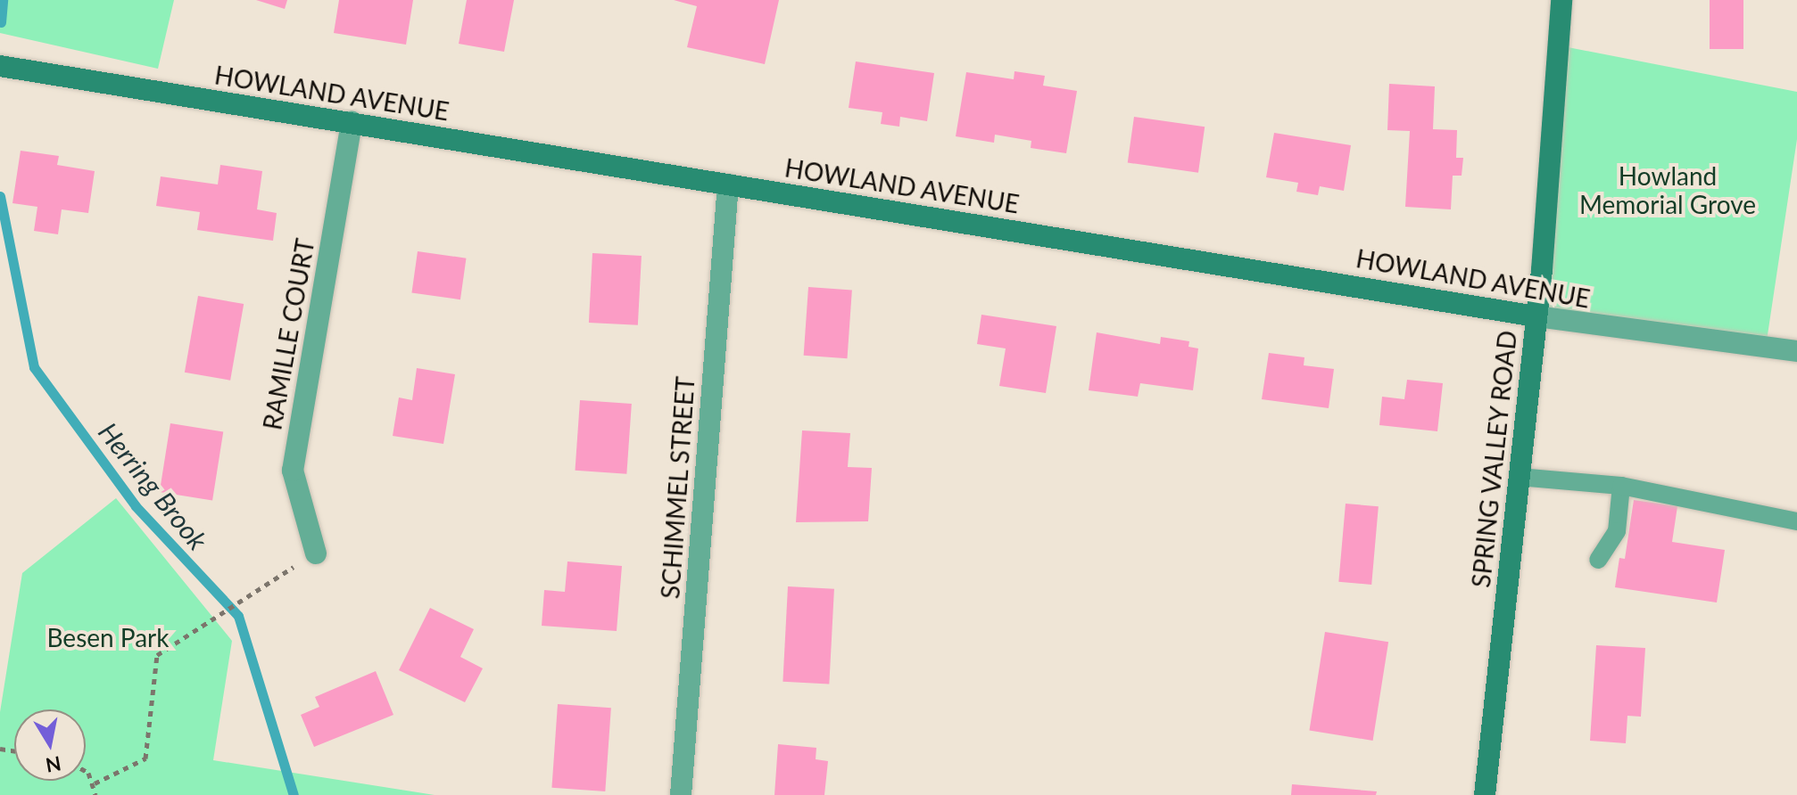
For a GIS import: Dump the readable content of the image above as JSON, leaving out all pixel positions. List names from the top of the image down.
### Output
{
  "streets": {
    "street": [
      "HOWLAND AVENUE",
      "RAMILLE COURT",
      "SPRING VALLEY ROAD",
      "SCHIMMEL STREET"
    ]
  },
  "crossings": [
    ["HOWLAND AVENUE", "RAMILLE COURT"],
    ["HOWLAND AVENUE", "SPRING VALLEY ROAD"],
    ["HOWLAND AVENUE", "SCHIMMEL STREET"]
  ],
  "water": ["Herring Brook"],
  "parks": ["Howland Memorial Grove", "Besen Park"],
  "north": "bottom"
}
